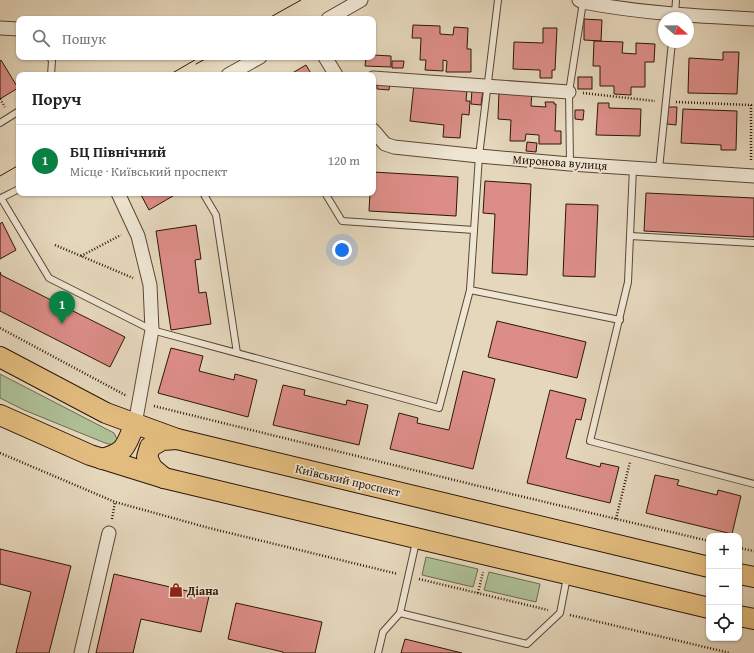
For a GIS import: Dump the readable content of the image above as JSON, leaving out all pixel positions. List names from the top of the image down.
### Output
{
  "streets": {
    "main road": ["Київський проспект"],
    "street": ["Миронова вулиця"]
  },
  "places": {
    "shop": ["Діана"]
  },
  "north": "right",
  "page": {
    "search": "Пошук",
    "heading": "Поруч",
    "list": [
      {
        "mark": "1",
        "name": "БЦ Північний",
        "note": "Місце · Київський проспект",
        "value": "120 m"
      }
    ],
    "pins": "1",
    "map_buttons": ["+", "−"]
  }
}
